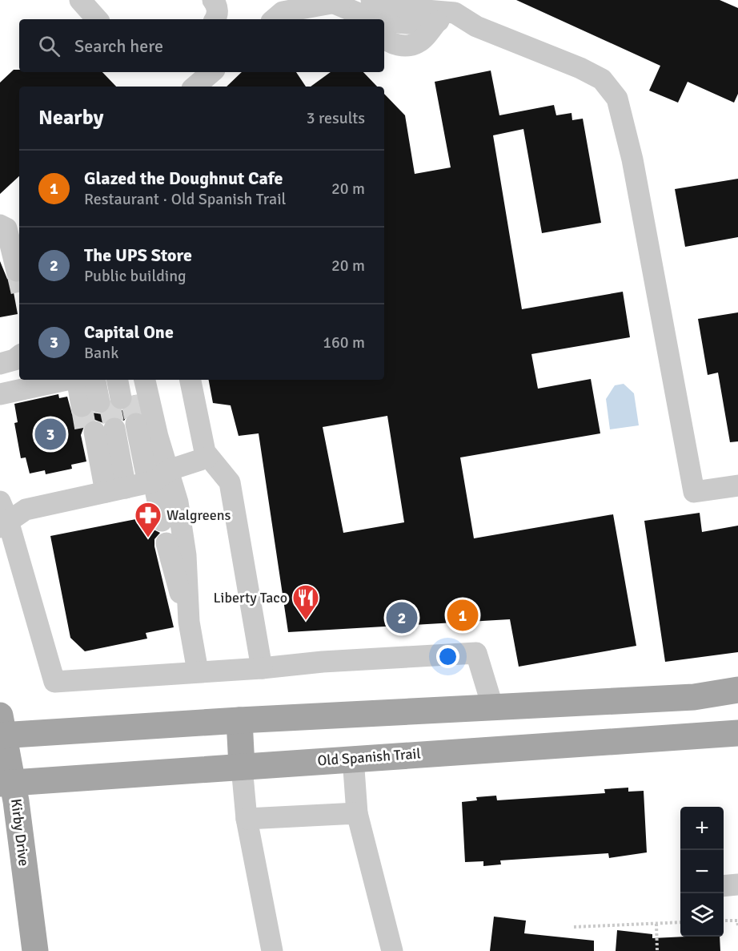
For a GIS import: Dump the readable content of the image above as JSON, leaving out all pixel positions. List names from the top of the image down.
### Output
{
  "streets": {
    "main road": ["Old Spanish Trail", "Kirby Drive"]
  },
  "crossings": [
    ["Old Spanish Trail", "Kirby Drive"]
  ],
  "places": {
    "pharmacy": ["Walgreens"],
    "restaurant": ["Liberty Taco"]
  },
  "page": {
    "search": "Search here",
    "heading": ["Nearby", "3 results"],
    "list": [
      {
        "mark": "1",
        "name": "Glazed the Doughnut Cafe",
        "note": "Restaurant · Old Spanish Trail",
        "value": "20 m"
      },
      {
        "mark": "2",
        "name": "The UPS Store",
        "note": "Public building",
        "value": "20 m"
      },
      {
        "mark": "3",
        "name": "Capital One",
        "note": "Bank",
        "value": "160 m"
      }
    ],
    "pins": ["3", "1", "2"],
    "map_buttons": ["+", "−"]
  }
}
